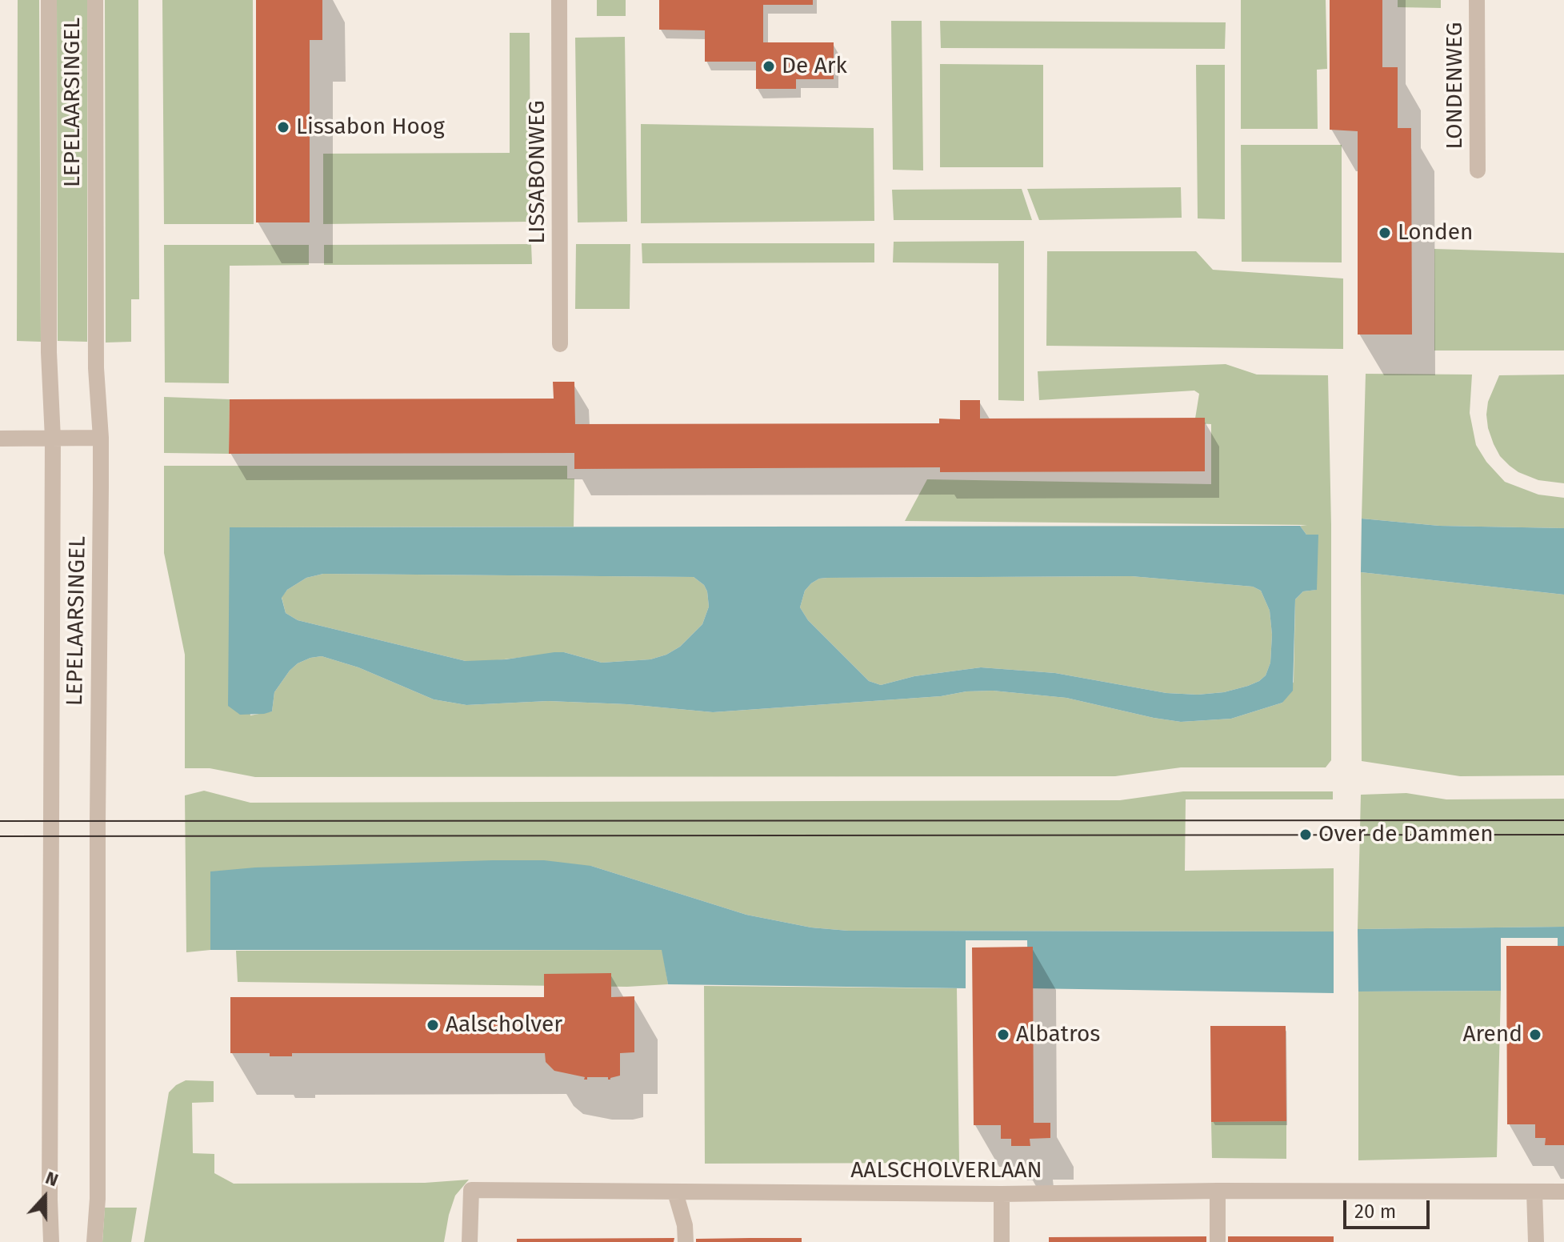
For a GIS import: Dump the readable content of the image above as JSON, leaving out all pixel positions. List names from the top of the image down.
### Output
{
  "streets": {
    "street": [
      "LONDENWEG",
      "LEPELAARSINGEL",
      "LISSABONWEG",
      "AALSCHOLVERLAAN"
    ]
  },
  "places": [
    "De Ark",
    "Lissabon Hoog",
    "Londen",
    "Over de Dammen",
    "Aalscholver",
    "Albatros",
    "Arend"
  ],
  "scale_bar": "20 m",
  "north": "top"
}
